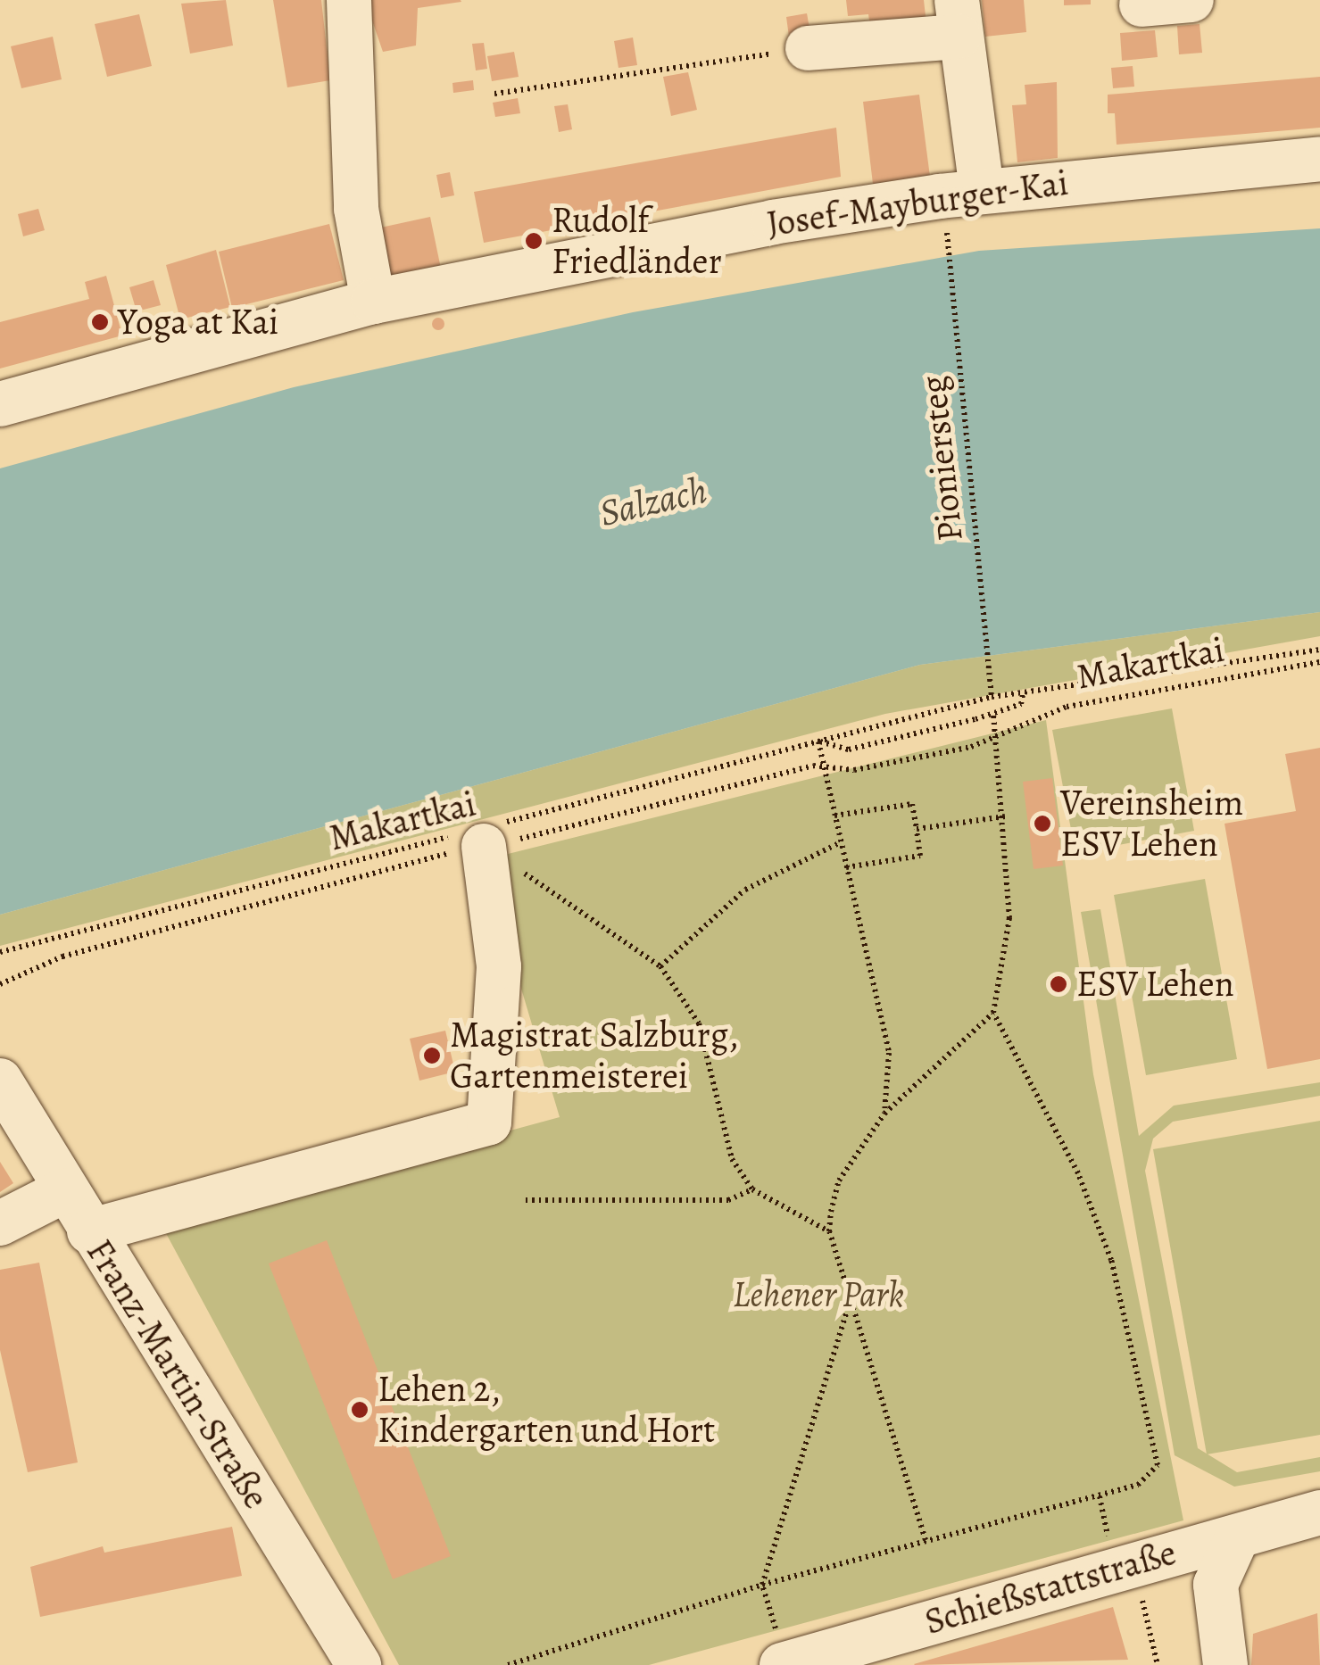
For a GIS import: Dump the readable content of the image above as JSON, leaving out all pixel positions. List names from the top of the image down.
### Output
{
  "streets": {
    "street": ["Josef-Mayburger-Kai", "Franz-Martin-Straße", "Schießstattstraße"],
    "path": ["Pioniersteg", "Makartkai"]
  },
  "crossings": [
    ["Pioniersteg", "Makartkai"]
  ],
  "water": ["Salzach"],
  "parks": ["Lehener Park"],
  "places": [
    "Rudolf Friedländer",
    "Yoga at Kai",
    "Vereinsheim ESV Lehen",
    "ESV Lehen",
    "Magistrat Salzburg, Gartenmeisterei",
    "Lehen 2, Kindergarten und Hort"
  ]
}
